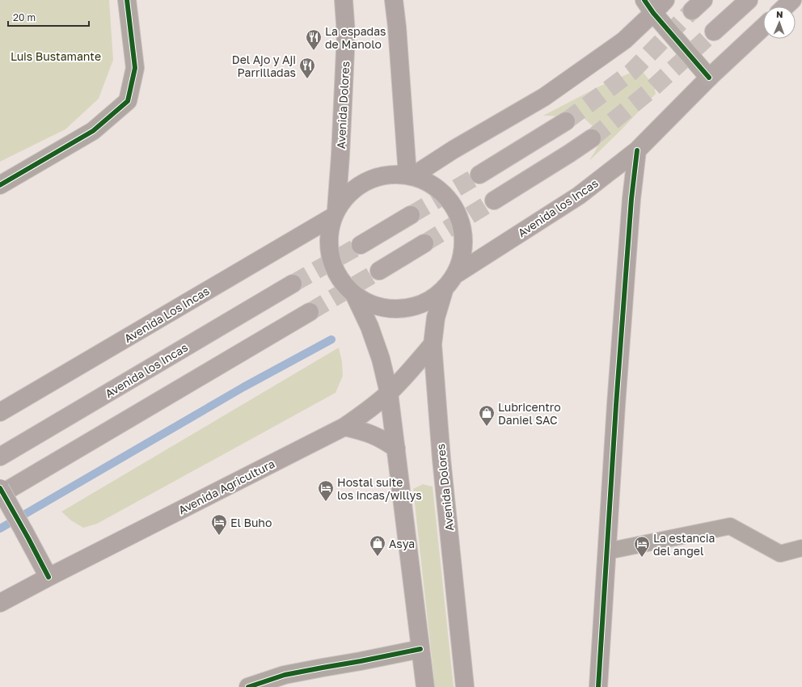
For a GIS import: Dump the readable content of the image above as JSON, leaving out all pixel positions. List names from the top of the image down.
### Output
{
  "streets": {
    "main road": [
      "Avenida Dolores",
      "Avenida los Incas",
      "Avenida Los Incas",
      "Avenida Agricultura"
    ]
  },
  "crossings": [
    ["Avenida Dolores", "Avenida los Incas"],
    ["Avenida Dolores", "Avenida Los Incas"],
    ["Avenida Dolores", "Avenida Agricultura"]
  ],
  "parks": ["Luis Bustamante"],
  "places": {
    "restaurant": ["La espadas de Manolo", "Del Ajo y Aji Parrilladas"],
    "shop": ["Lubricentro Daniel SAC", "Asya"],
    "hotel": ["Hostal suite los incas/willys", "El Buho", "La estancia del angel"]
  },
  "scale_bar": "20 m",
  "north": "top"
}
